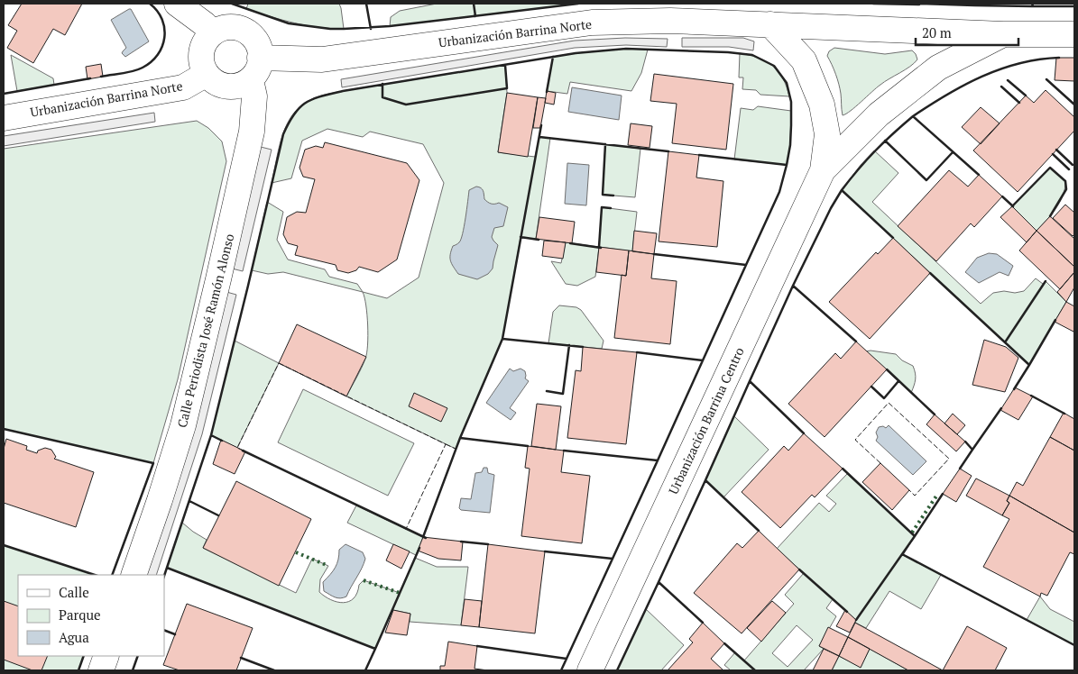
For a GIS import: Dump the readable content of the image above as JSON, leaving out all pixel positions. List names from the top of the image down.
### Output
{
  "streets": {
    "street": ["Urbanización Barrina Norte", "Calle Periodista José Ramón Alonso", "Urbanización Barrina Centro"]
  },
  "crossings": [
    ["Urbanización Barrina Norte", "Calle Periodista José Ramón Alonso"],
    ["Urbanización Barrina Norte", "Urbanización Barrina Centro"]
  ],
  "legend": ["Calle", "Parque", "Agua"],
  "scale_bar": "20 m"
}
